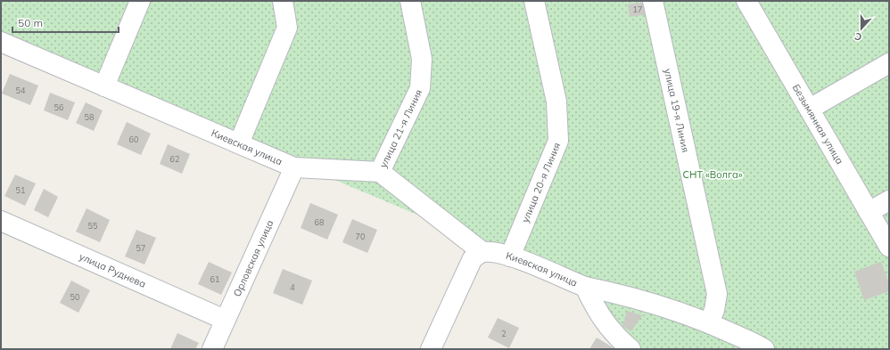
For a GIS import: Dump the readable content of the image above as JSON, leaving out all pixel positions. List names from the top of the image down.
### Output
{
  "streets": {
    "street": [
      "улица 19-я Линия",
      "Безымянная улица",
      "улица 21-я Линия",
      "Киевская улица",
      "улица 20-я Линия",
      "Орловская улица",
      "улица Руднева"
    ]
  },
  "crossings": [
    ["улица 21-я Линия", "Киевская улица"],
    ["Киевская улица", "улица 20-я Линия"],
    ["Киевская улица", "Орловская улица"],
    ["Орловская улица", "улица Руднева"]
  ],
  "parks": ["СНТ «Волга»"],
  "house_numbers": [
    "17",
    "54",
    "56",
    "58",
    "60",
    "62",
    "51",
    "68",
    "55",
    "70",
    "57",
    "61",
    "4",
    "50",
    "2"
  ],
  "scale_bar": "50 m",
  "north": "bottom"
}
